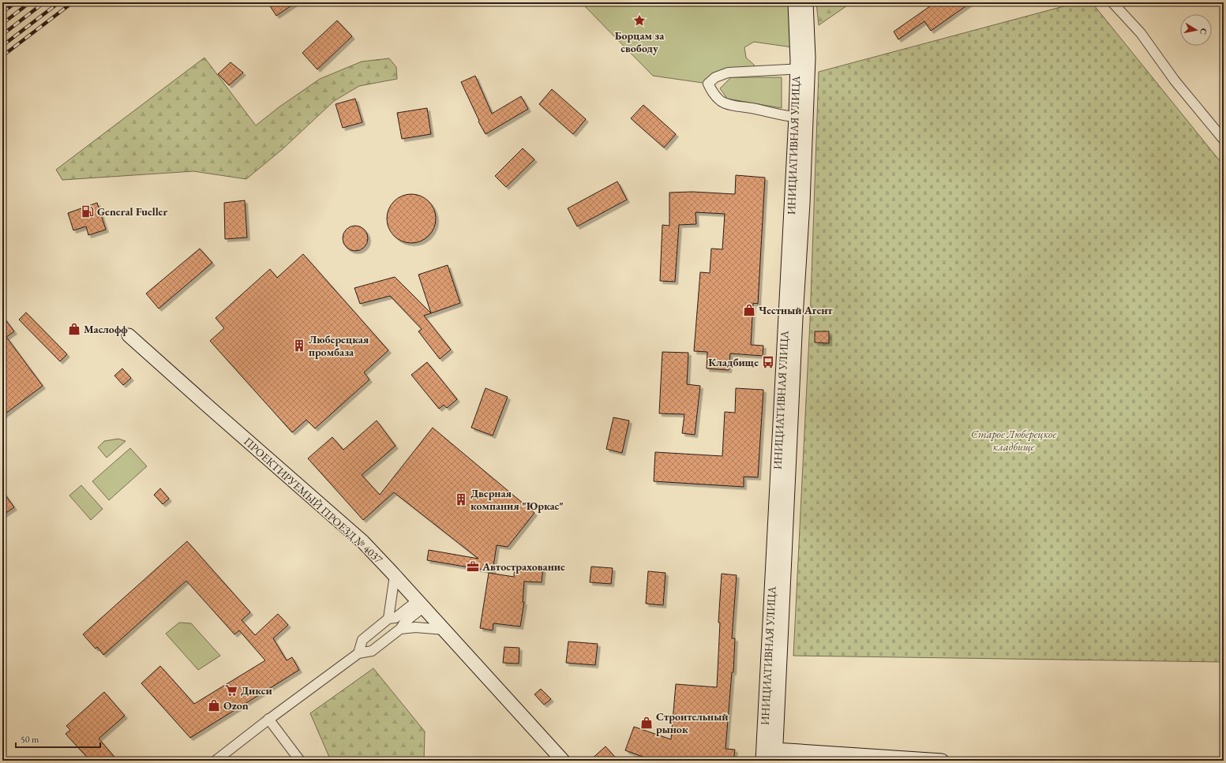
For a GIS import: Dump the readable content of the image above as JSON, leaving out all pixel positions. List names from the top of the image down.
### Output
{
  "streets": {
    "main road": ["ИНИЦИАТИВНАЯ УЛИЦА", "ПРОЕКТИРУЕМЫЙ ПРОЕЗД № 4037"]
  },
  "parks": ["Старое Люберецкое кладбище"],
  "places": {
    "place": ["Борцам за свободу"],
    "fuel station": ["General Fueller"],
    "shop": [
      "Честный Агент",
      "Маслофф",
      "Ozon",
      "Строительный рынок"
    ],
    "building": ["Люберецкая промбаза", "Дверная компания \"Юркас\""],
    "bus stop": ["Кладбище"],
    "office": ["Автострахование"],
    "supermarket": ["Дикси"]
  },
  "scale_bar": "50 m",
  "north": "right"
}
